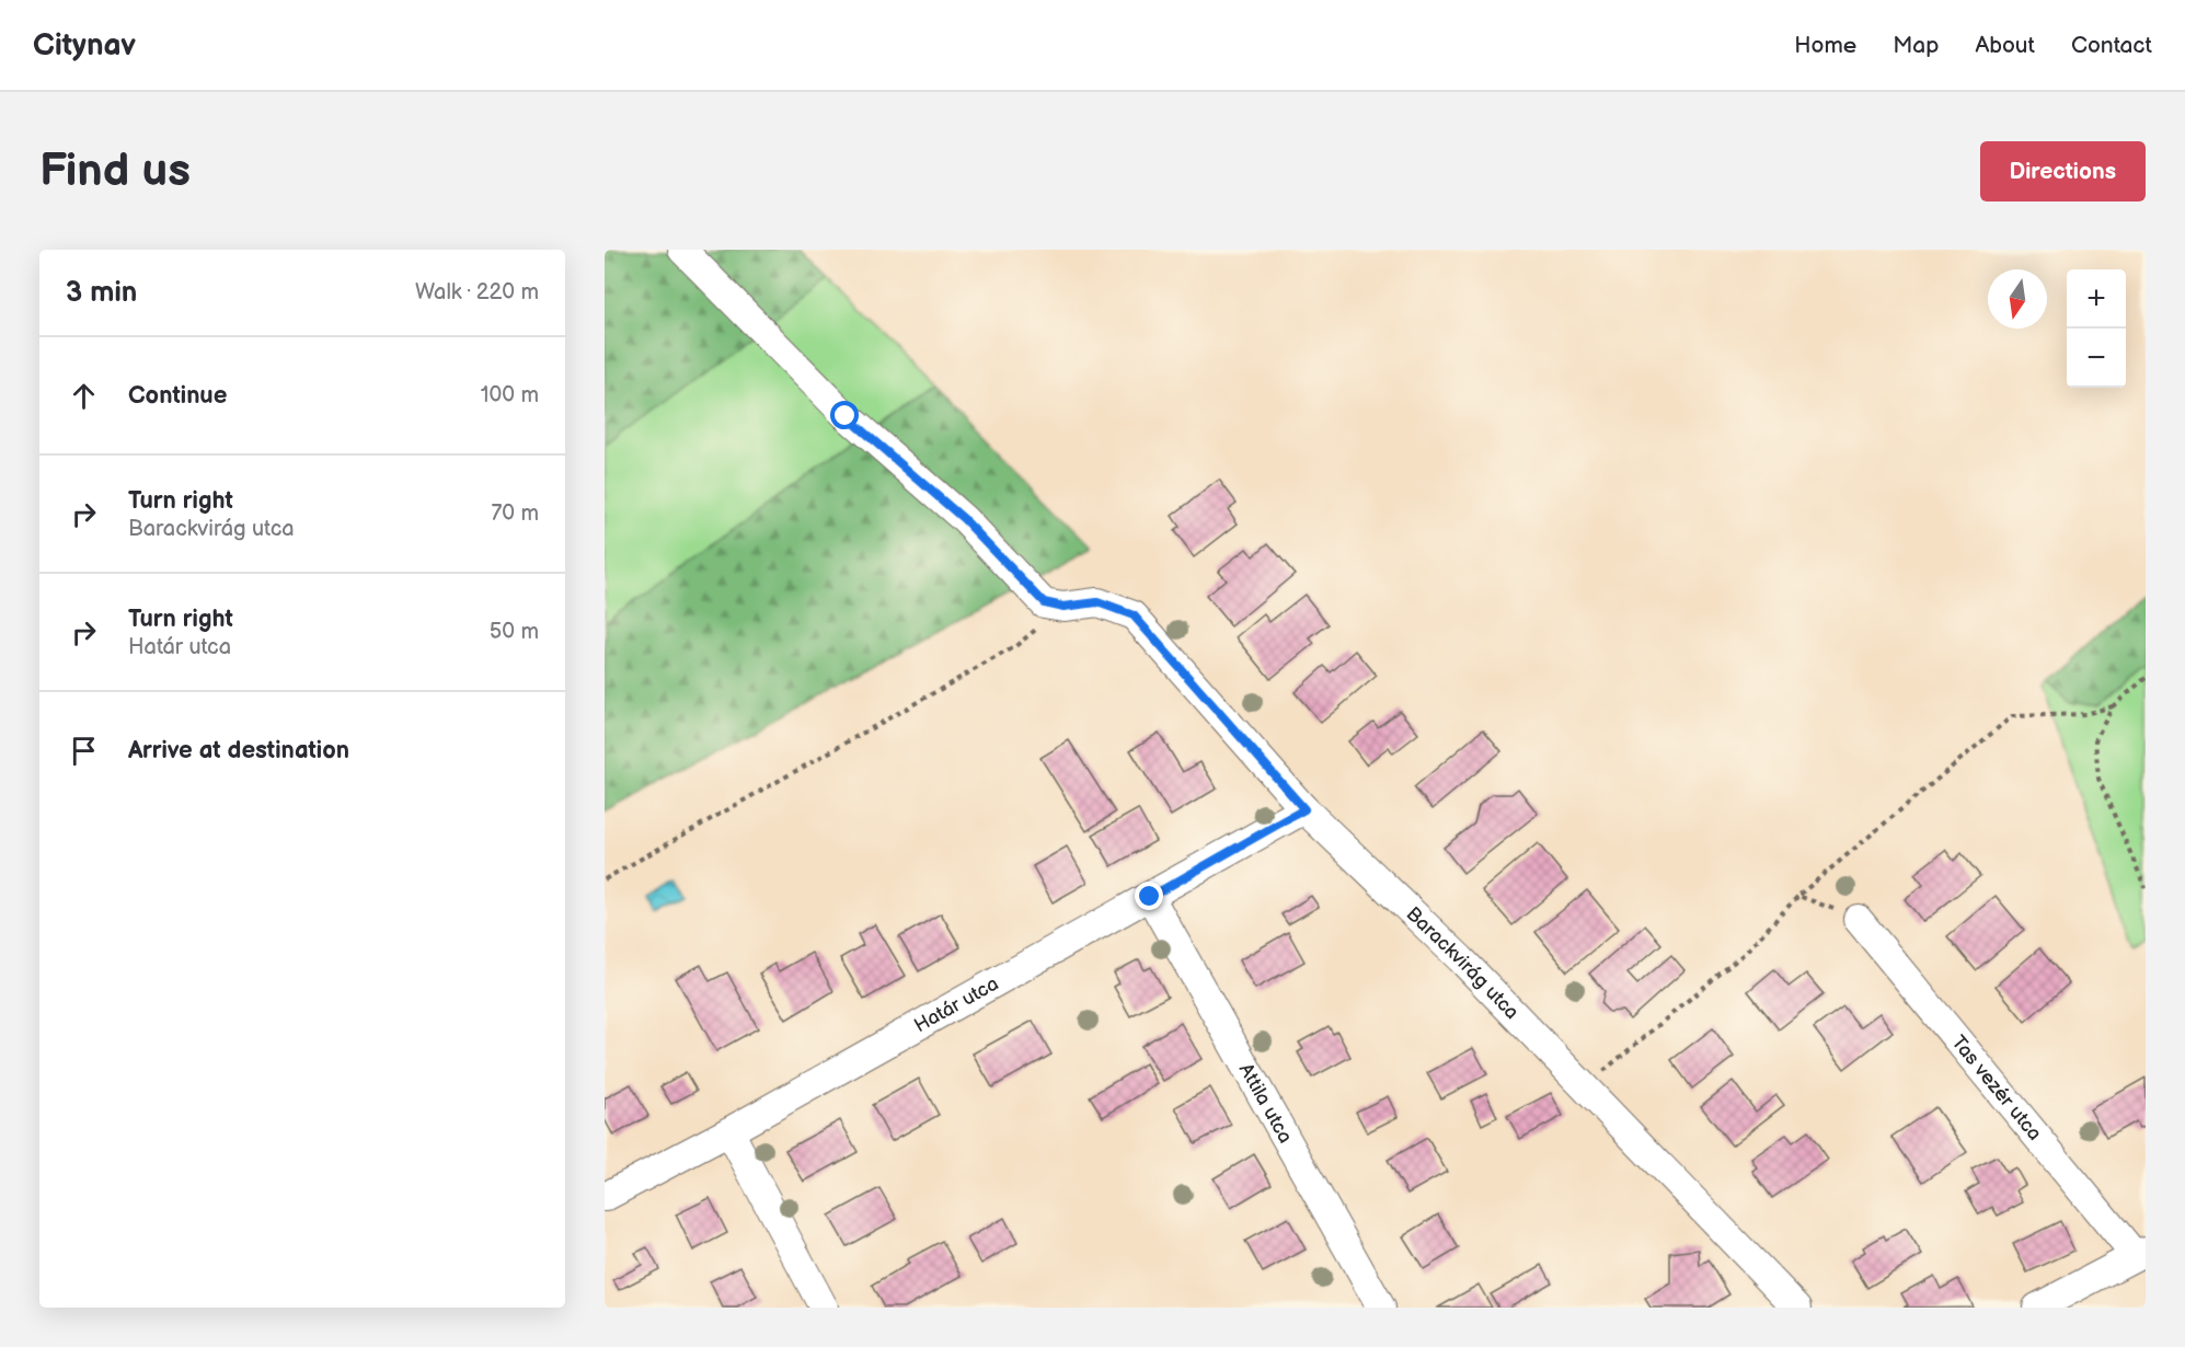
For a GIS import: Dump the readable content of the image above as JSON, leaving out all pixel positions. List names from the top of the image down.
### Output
{
  "streets": {
    "street": [
      "Barackvirág utca",
      "Határ utca",
      "Tas vezér utca",
      "Attila utca"
    ]
  },
  "crossings": [
    ["Barackvirág utca", "Határ utca"],
    ["Határ utca", "Attila utca"]
  ],
  "north": "bottom",
  "page": {
    "header": "Citynav",
    "nav": [
      "Home",
      "Map",
      "About",
      "Contact"
    ],
    "buttons": "Directions",
    "title": "Find us",
    "heading": ["3 min", "Walk · 220 m"],
    "map_buttons": ["+", "−"],
    "list": [
      ["Continue", "100 m"],
      ["Turn right", "Barackvirág utca", "70 m"],
      ["Turn right", "Határ utca", "50 m"],
      "Arrive at destination"
    ]
  }
}
